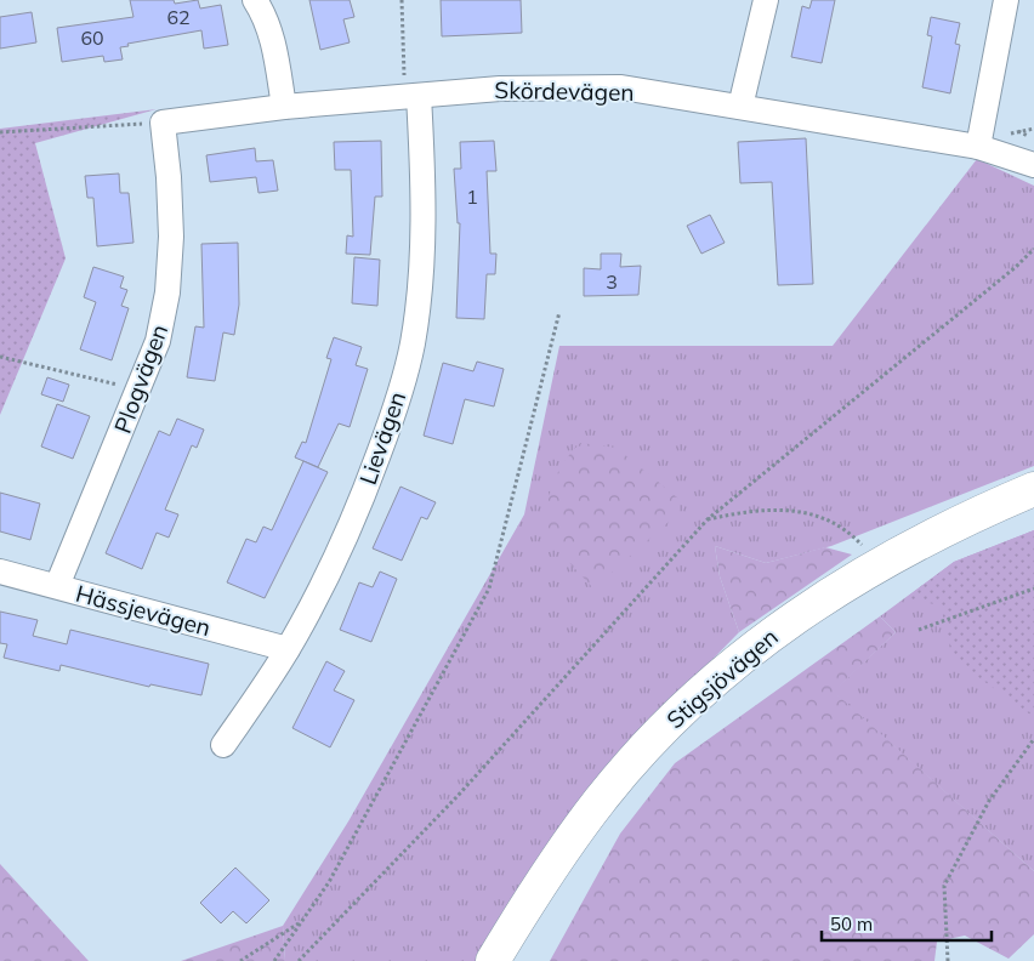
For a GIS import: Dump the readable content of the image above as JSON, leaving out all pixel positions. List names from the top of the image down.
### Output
{
  "streets": {
    "main road": ["Stigsjövägen"],
    "street": [
      "Skördevägen",
      "Plogvägen",
      "Lievägen",
      "Hässjevägen"
    ]
  },
  "crossings": [
    ["Skördevägen", "Plogvägen"],
    ["Skördevägen", "Lievägen"],
    ["Plogvägen", "Hässjevägen"],
    ["Lievägen", "Hässjevägen"]
  ],
  "house_numbers": [
    "62",
    "60",
    "1",
    "3"
  ],
  "scale_bar": "50 m"
}
